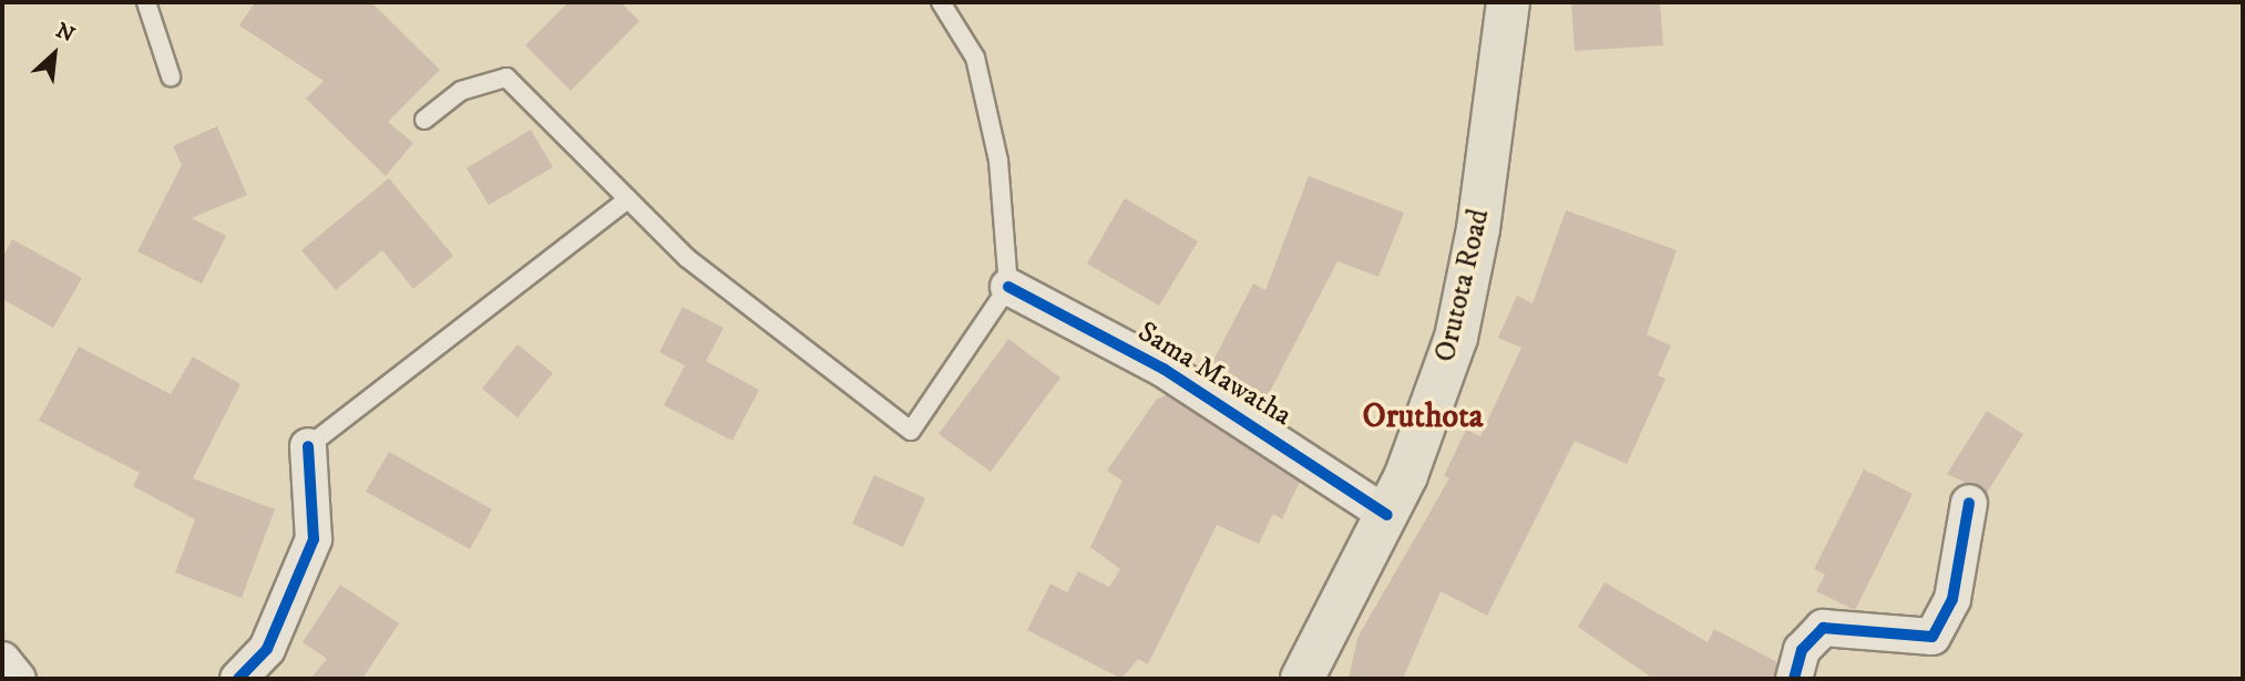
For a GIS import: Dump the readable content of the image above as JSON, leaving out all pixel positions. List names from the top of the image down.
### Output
{
  "streets": {
    "main road": ["Orutota Road"],
    "street": ["Sama Mawatha"]
  },
  "crossings": [
    ["Orutota Road", "Sama Mawatha"]
  ],
  "districts": ["Oruthota"],
  "north": "top right"
}
